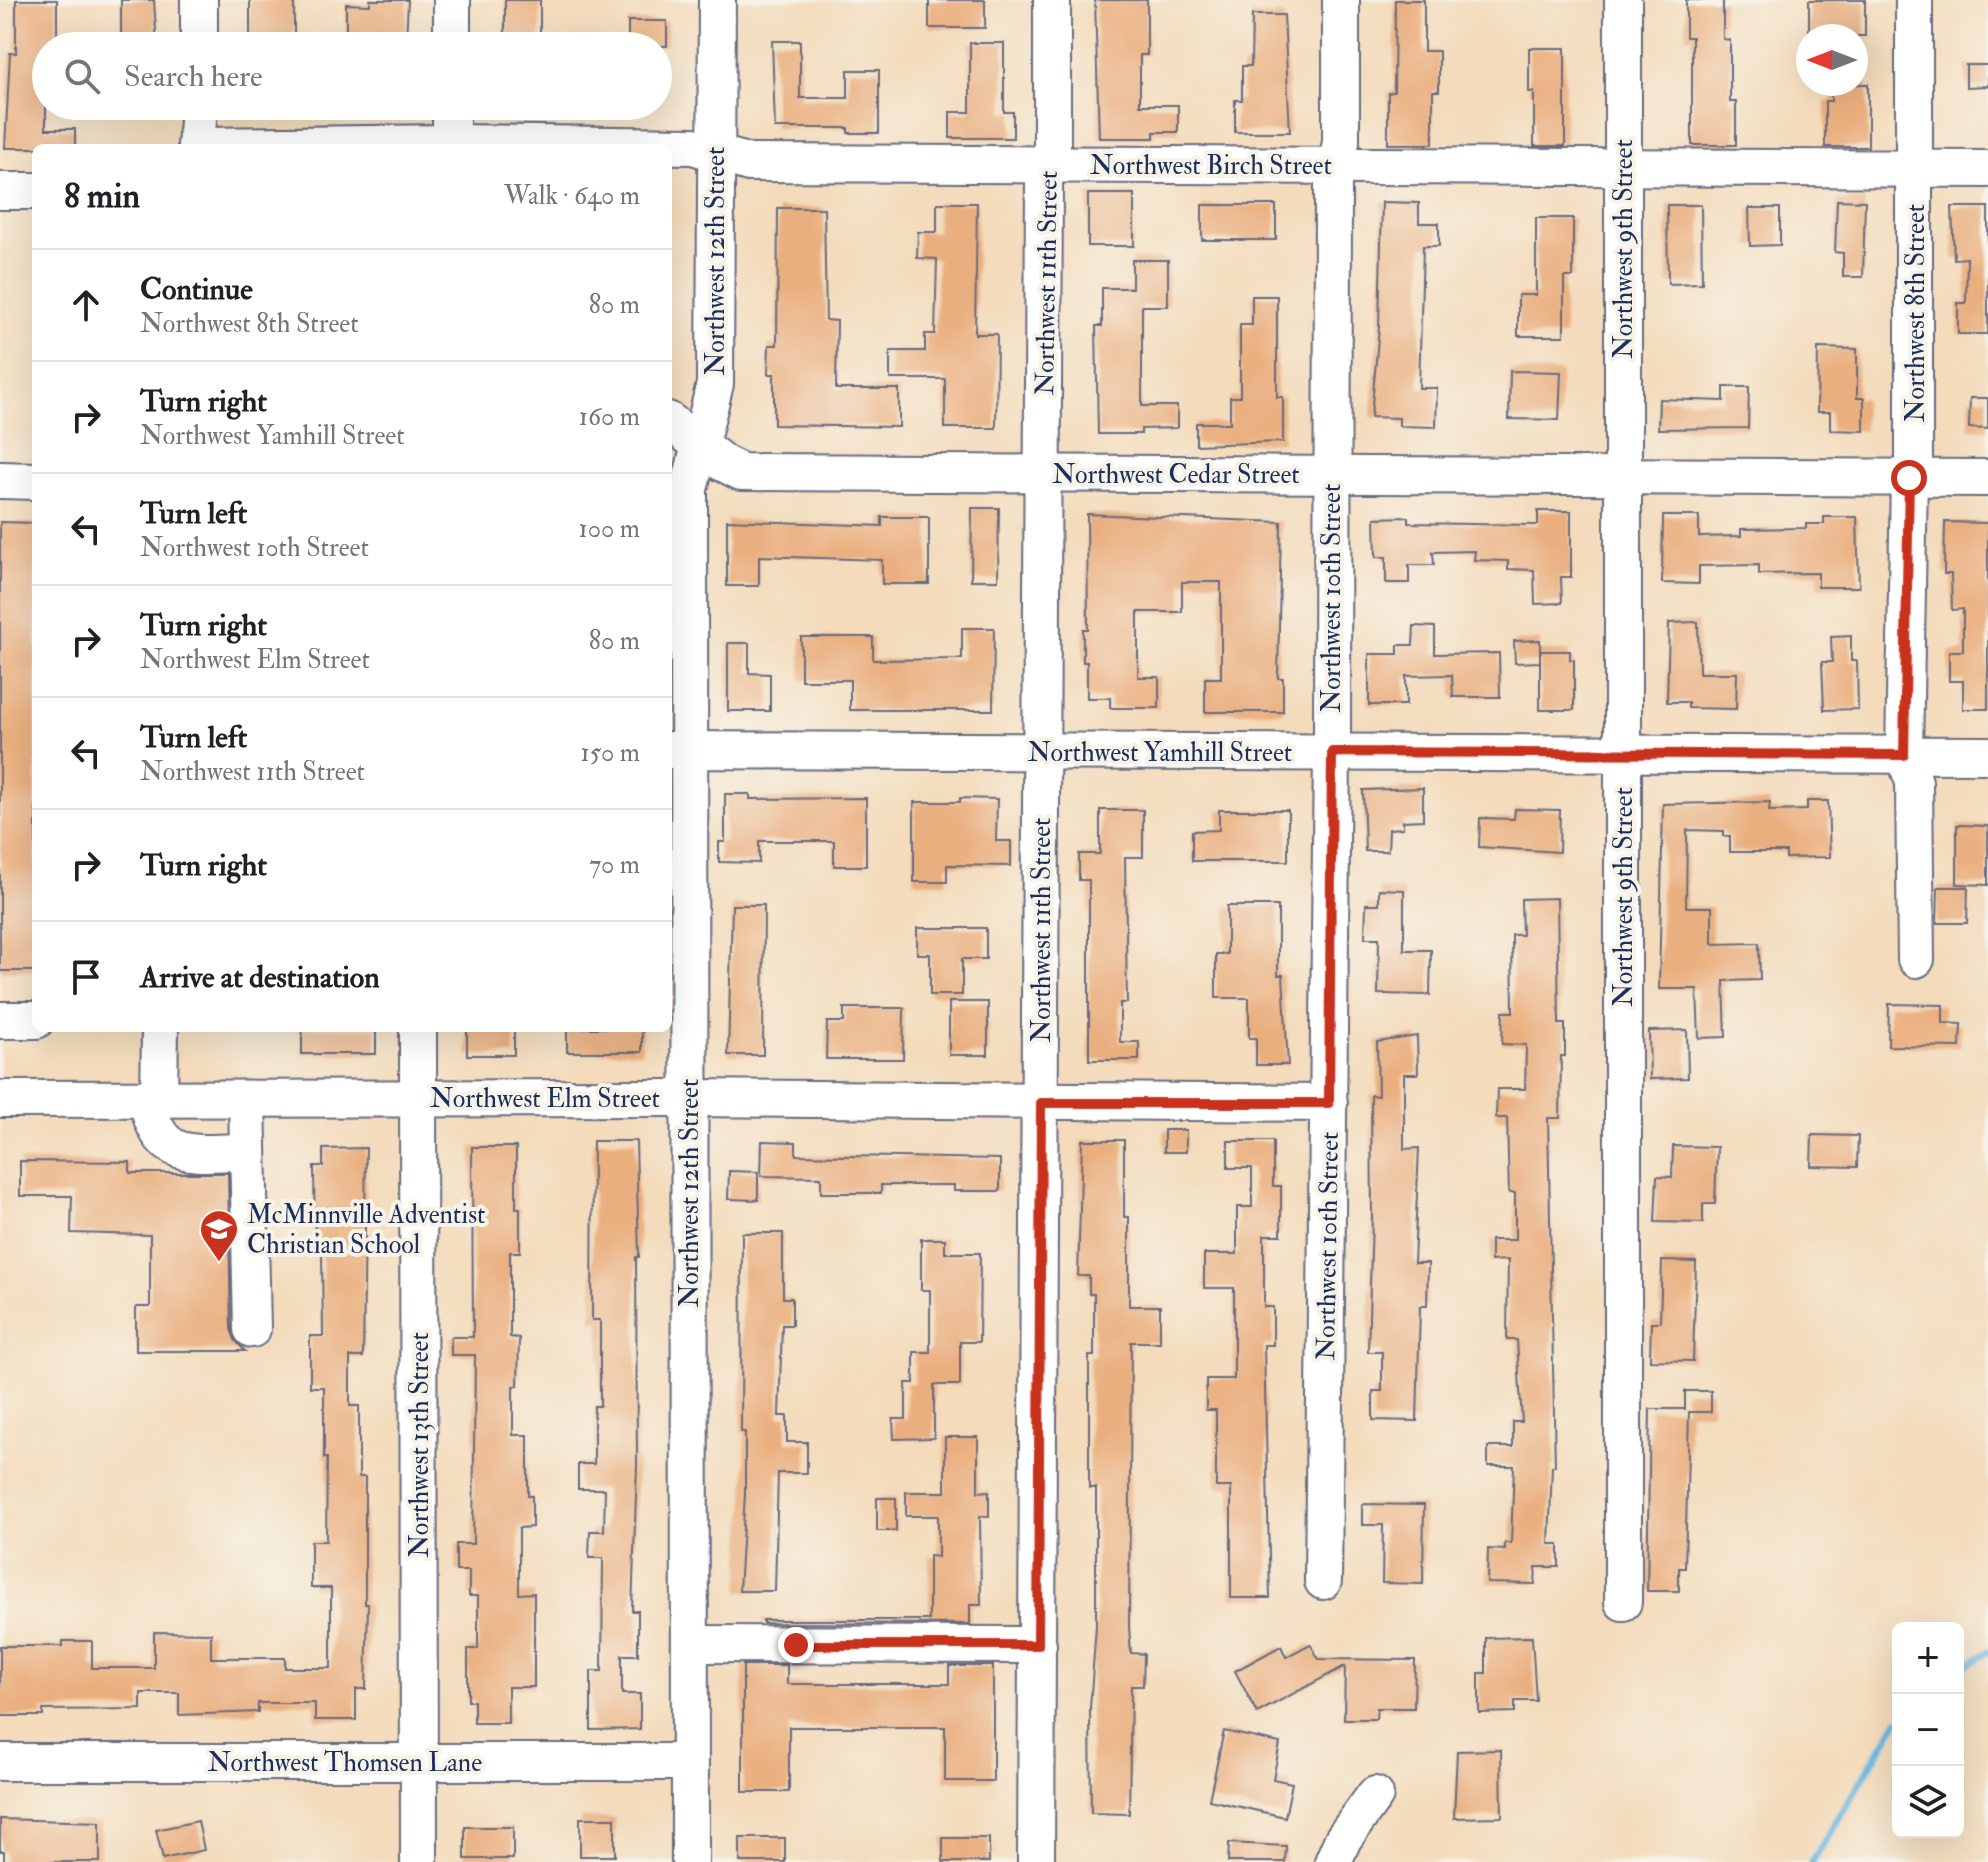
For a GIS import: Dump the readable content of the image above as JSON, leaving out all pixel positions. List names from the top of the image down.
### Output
{
  "streets": {
    "street": [
      "Northwest Birch Street",
      "Northwest 9th Street",
      "Northwest 12th Street",
      "Northwest 11th Street",
      "Northwest 8th Street",
      "Northwest Cedar Street",
      "Northwest 10th Street",
      "Northwest Yamhill Street",
      "Northwest Elm Street",
      "Northwest 13th Street",
      "Northwest Thomsen Lane"
    ]
  },
  "crossings": [
    ["Northwest Birch Street", "Northwest 9th Street"],
    ["Northwest Birch Street", "Northwest 12th Street"],
    ["Northwest Birch Street", "Northwest 11th Street"],
    ["Northwest Birch Street", "Northwest 8th Street"],
    ["Northwest Birch Street", "Northwest 10th Street"],
    ["Northwest 9th Street", "Northwest Cedar Street"],
    ["Northwest 9th Street", "Northwest Yamhill Street"],
    ["Northwest 12th Street", "Northwest Cedar Street"],
    ["Northwest 12th Street", "Northwest Yamhill Street"],
    ["Northwest 12th Street", "Northwest Elm Street"],
    ["Northwest 12th Street", "Northwest Thomsen Lane"],
    ["Northwest 11th Street", "Northwest Cedar Street"],
    ["Northwest 11th Street", "Northwest Yamhill Street"],
    ["Northwest 11th Street", "Northwest Elm Street"],
    ["Northwest 8th Street", "Northwest Cedar Street"],
    ["Northwest 8th Street", "Northwest Yamhill Street"],
    ["Northwest Cedar Street", "Northwest 10th Street"],
    ["Northwest 10th Street", "Northwest Yamhill Street"],
    ["Northwest 10th Street", "Northwest Elm Street"],
    ["Northwest Elm Street", "Northwest 13th Street"],
    ["Northwest 13th Street", "Northwest Thomsen Lane"]
  ],
  "places": {
    "school or university": ["McMinnville Adventist Christian School"]
  },
  "north": "left",
  "page": {
    "search": "Search here",
    "heading": ["8 min", "Walk · 640 m"],
    "list": [
      ["Continue", "Northwest 8th Street", "80 m"],
      ["Turn right", "Northwest Yamhill Street", "160 m"],
      ["Turn left", "Northwest 10th Street", "100 m"],
      ["Turn right", "Northwest Elm Street", "80 m"],
      ["Turn left", "Northwest 11th Street", "150 m"],
      ["Turn right", "70 m"],
      "Arrive at destination"
    ],
    "map_buttons": ["+", "−"]
  }
}
